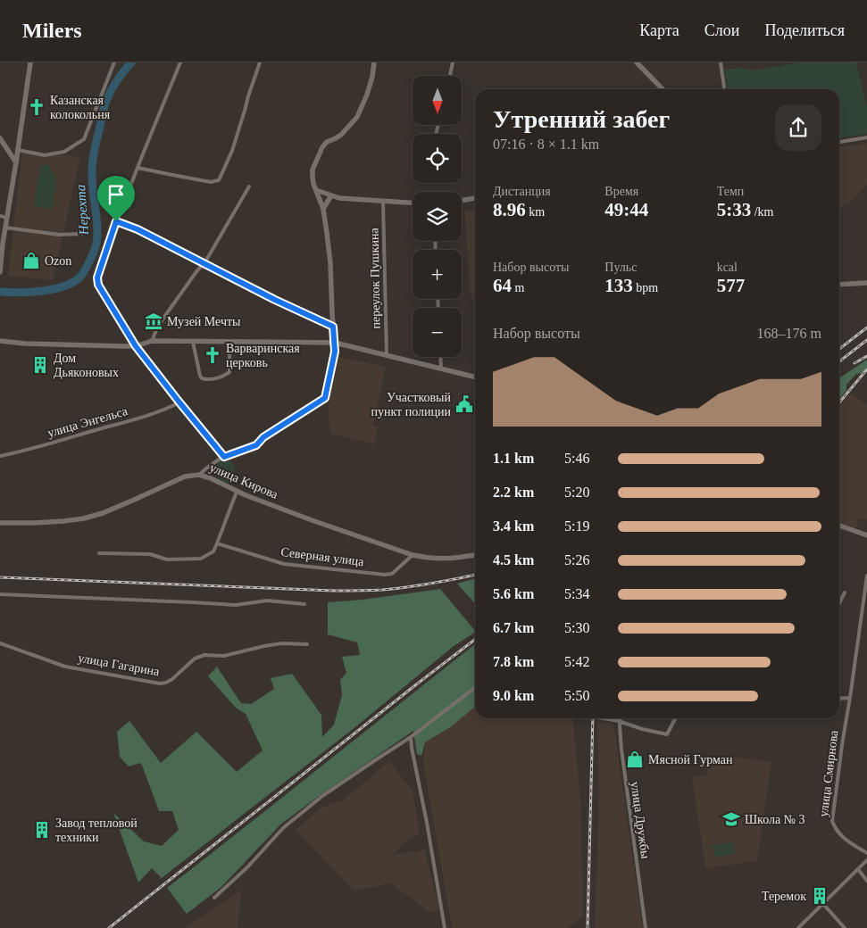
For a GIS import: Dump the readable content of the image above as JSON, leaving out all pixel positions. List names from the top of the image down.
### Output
{
  "streets": {
    "main road": ["улица Кирова"],
    "street": [
      "переулок Пушкина",
      "улица Энгельса",
      "Северная улица",
      "улица Гагарина",
      "улица Смирнова",
      "улица Дружбы"
    ]
  },
  "crossings": [
    ["улица Кирова", "Северная улица"]
  ],
  "water": ["Нерехта"],
  "places": {
    "church": ["Казанская колокольня", "Варваринская церковь"],
    "shop": ["Ozon", "Мясной Гурман"],
    "museum": ["Музей Мечты"],
    "building": ["Дом Дьяконовых", "Завод тепловой техники", "Теремок"],
    "public building": ["Участковый пункт полиции"],
    "school or university": ["Школа № 3"]
  },
  "north": "bottom",
  "page": {
    "header": "Milers",
    "nav": ["Карта", "Слои", "Поделиться"],
    "map_buttons": ["+", "−"],
    "heading": ["Утренний забег", "07:16 · 8 × 1.1 km"],
    "stats": [
      ["Дистанция", "8.96 km"],
      ["Время", "49:44"],
      ["Темп", "5:33 /km"],
      ["Набор высоты", "64 m"],
      ["Пульс", "133 bpm"],
      ["kcal", "577"]
    ],
    "chart": ["Набор высоты", "168–176 m"],
    "list": [
      {
        "name": "1.1 km",
        "note": "5:46"
      },
      {
        "name": "2.2 km",
        "note": "5:20"
      },
      {
        "name": "3.4 km",
        "note": "5:19"
      },
      {
        "name": "4.5 km",
        "note": "5:26"
      },
      {
        "name": "5.6 km",
        "note": "5:34"
      },
      {
        "name": "6.7 km",
        "note": "5:30"
      },
      {
        "name": "7.8 km",
        "note": "5:42"
      },
      {
        "name": "9.0 km",
        "note": "5:50"
      }
    ]
  }
}
